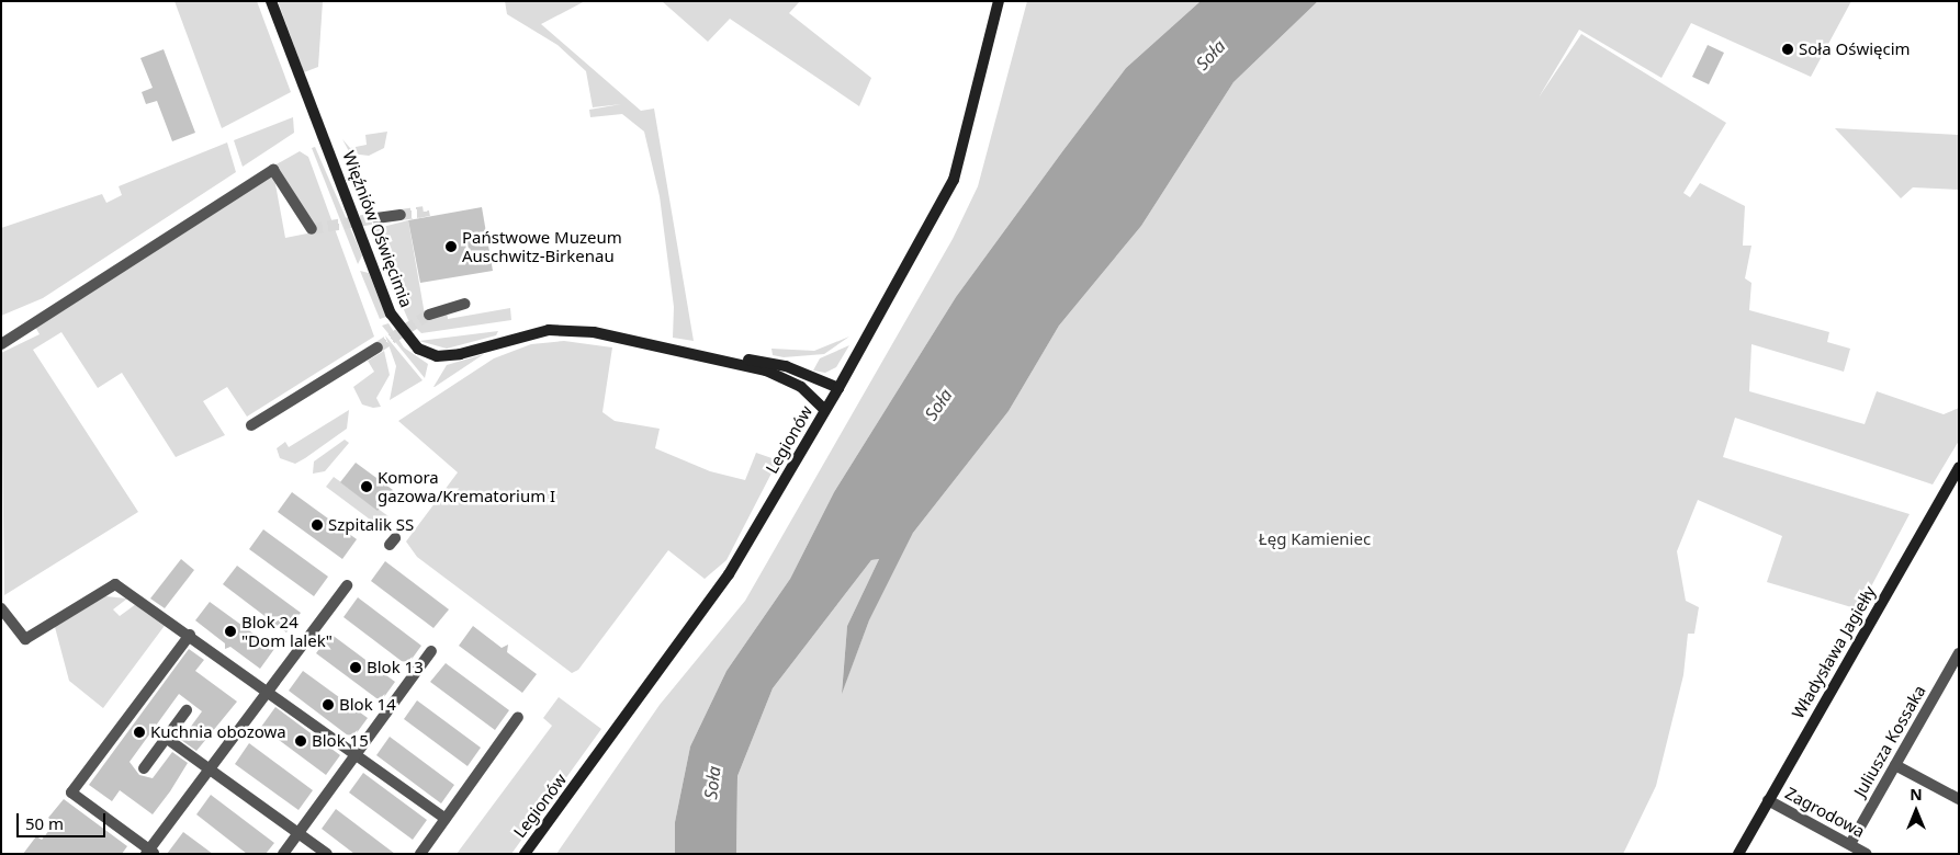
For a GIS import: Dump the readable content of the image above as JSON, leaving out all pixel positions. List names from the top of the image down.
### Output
{
  "streets": {
    "street": [
      "Więźniów Oświęcimia",
      "Legionów",
      "Władysława Jagiełły",
      "Juliusza Kossaka",
      "Zagrodowa"
    ]
  },
  "crossings": [
    ["Więźniów Oświęcimia", "Legionów"],
    ["Władysława Jagiełły", "Zagrodowa"],
    ["Juliusza Kossaka", "Zagrodowa"]
  ],
  "water": ["Soła"],
  "parks": ["Łęg Kamieniec"],
  "places": [
    "Soła Oświęcim",
    "Państwowe Muzeum Auschwitz-Birkenau",
    "Komora gazowa/Krematorium I",
    "Szpitalik SS",
    "Blok 24 \"Dom lalek\"",
    "Blok 13",
    "Blok 14",
    "Kuchnia obozowa",
    "Blok 15"
  ],
  "scale_bar": "50 m",
  "north": "top"
}
